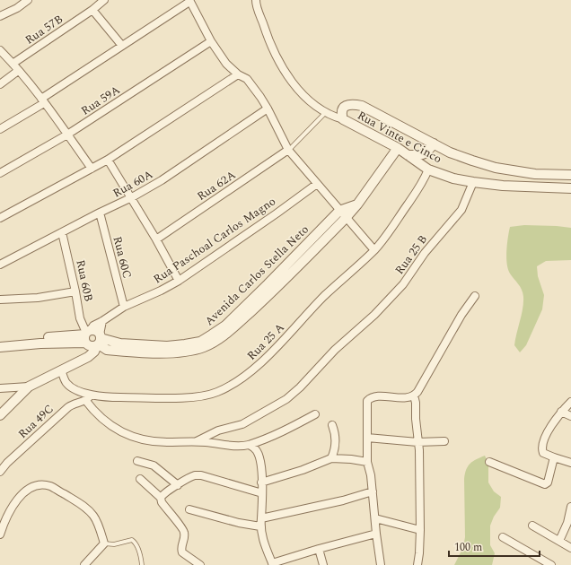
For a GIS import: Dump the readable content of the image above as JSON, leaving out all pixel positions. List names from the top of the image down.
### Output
{
  "streets": {
    "street": [
      "Rua 57B",
      "Rua 59A",
      "Rua Vinte e Cinco",
      "Rua 60A",
      "Rua 62A",
      "Rua Paschoal Carlos Magno",
      "Rua 25 B",
      "Rua 60C",
      "Rua 60B",
      "Rua 25 A",
      "Rua 49C"
    ]
  },
  "crossings": [
    ["Rua Vinte e Cinco", "Rua 25 B"],
    ["Rua Vinte e Cinco", "Rua 25 A"],
    ["Rua 60A", "Rua 60C"],
    ["Rua 60A", "Rua 60B"],
    ["Rua Paschoal Carlos Magno", "Rua 60C"],
    ["Rua Paschoal Carlos Magno", "Rua 60B"],
    ["Rua 25 A", "Rua 49C"]
  ],
  "scale_bar": "100 m"
}
